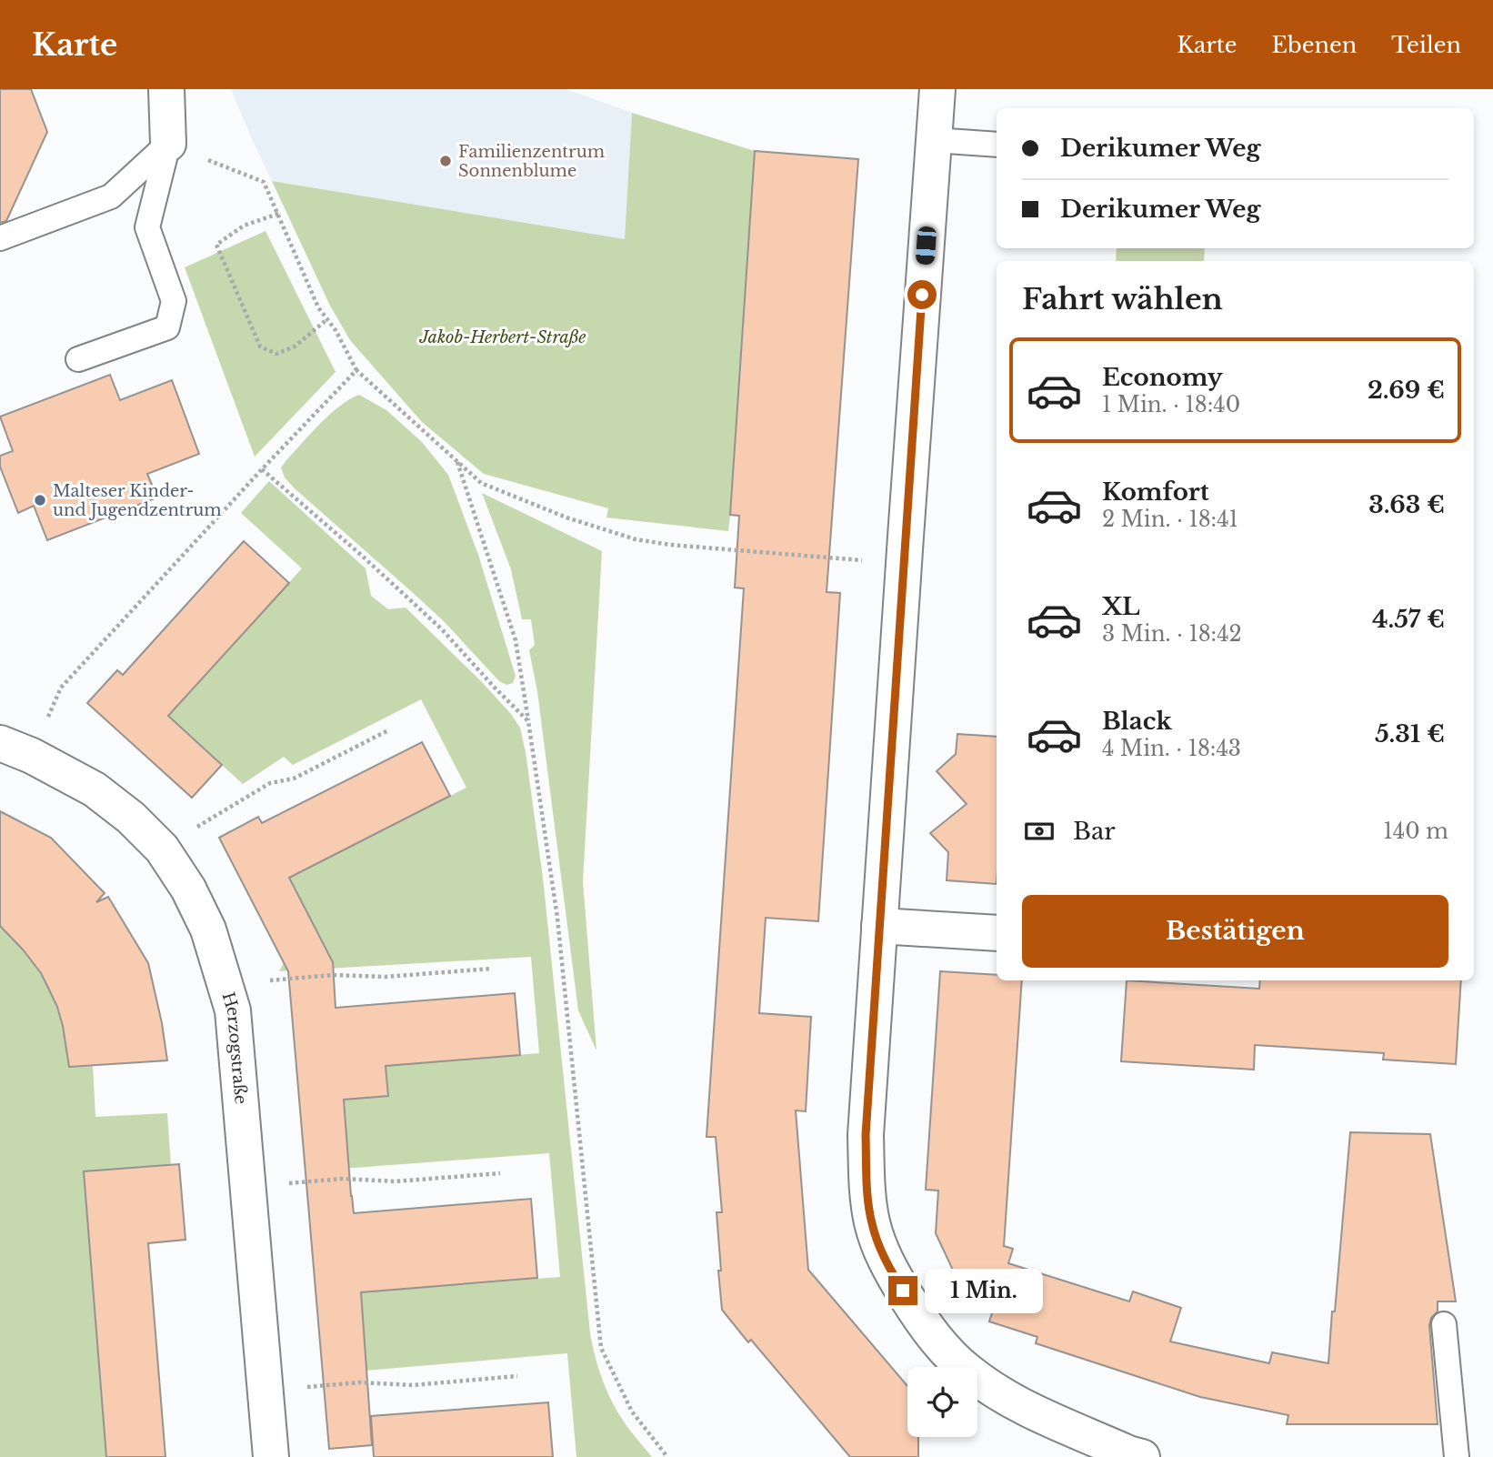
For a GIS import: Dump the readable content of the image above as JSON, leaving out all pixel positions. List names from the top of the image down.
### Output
{
  "streets": {
    "street": ["Herzogstraße"]
  },
  "parks": ["Jakob-Herbert-Straße"],
  "places": ["Familienzentrum Sonnenblume", "Malteser Kinder- und Jugendzentrum"],
  "page": {
    "header": "Karte",
    "nav": ["Karte", "Ebenen", "Teilen"],
    "banner": ["Derikumer Weg", "Derikumer Weg"],
    "heading": "Fahrt wählen",
    "list": [
      {
        "name": "Economy",
        "note": "1 Min. · 18:40",
        "value": "2.69 €"
      },
      {
        "name": "Komfort",
        "note": "2 Min. · 18:41",
        "value": "3.63 €"
      },
      {
        "name": "XL",
        "note": "3 Min. · 18:42",
        "value": "4.57 €"
      },
      {
        "name": "Black",
        "note": "4 Min. · 18:43",
        "value": "5.31 €"
      }
    ],
    "pay": ["Bar", "140 m"],
    "buttons": "Bestätigen",
    "bubble": "1 Min."
  }
}
